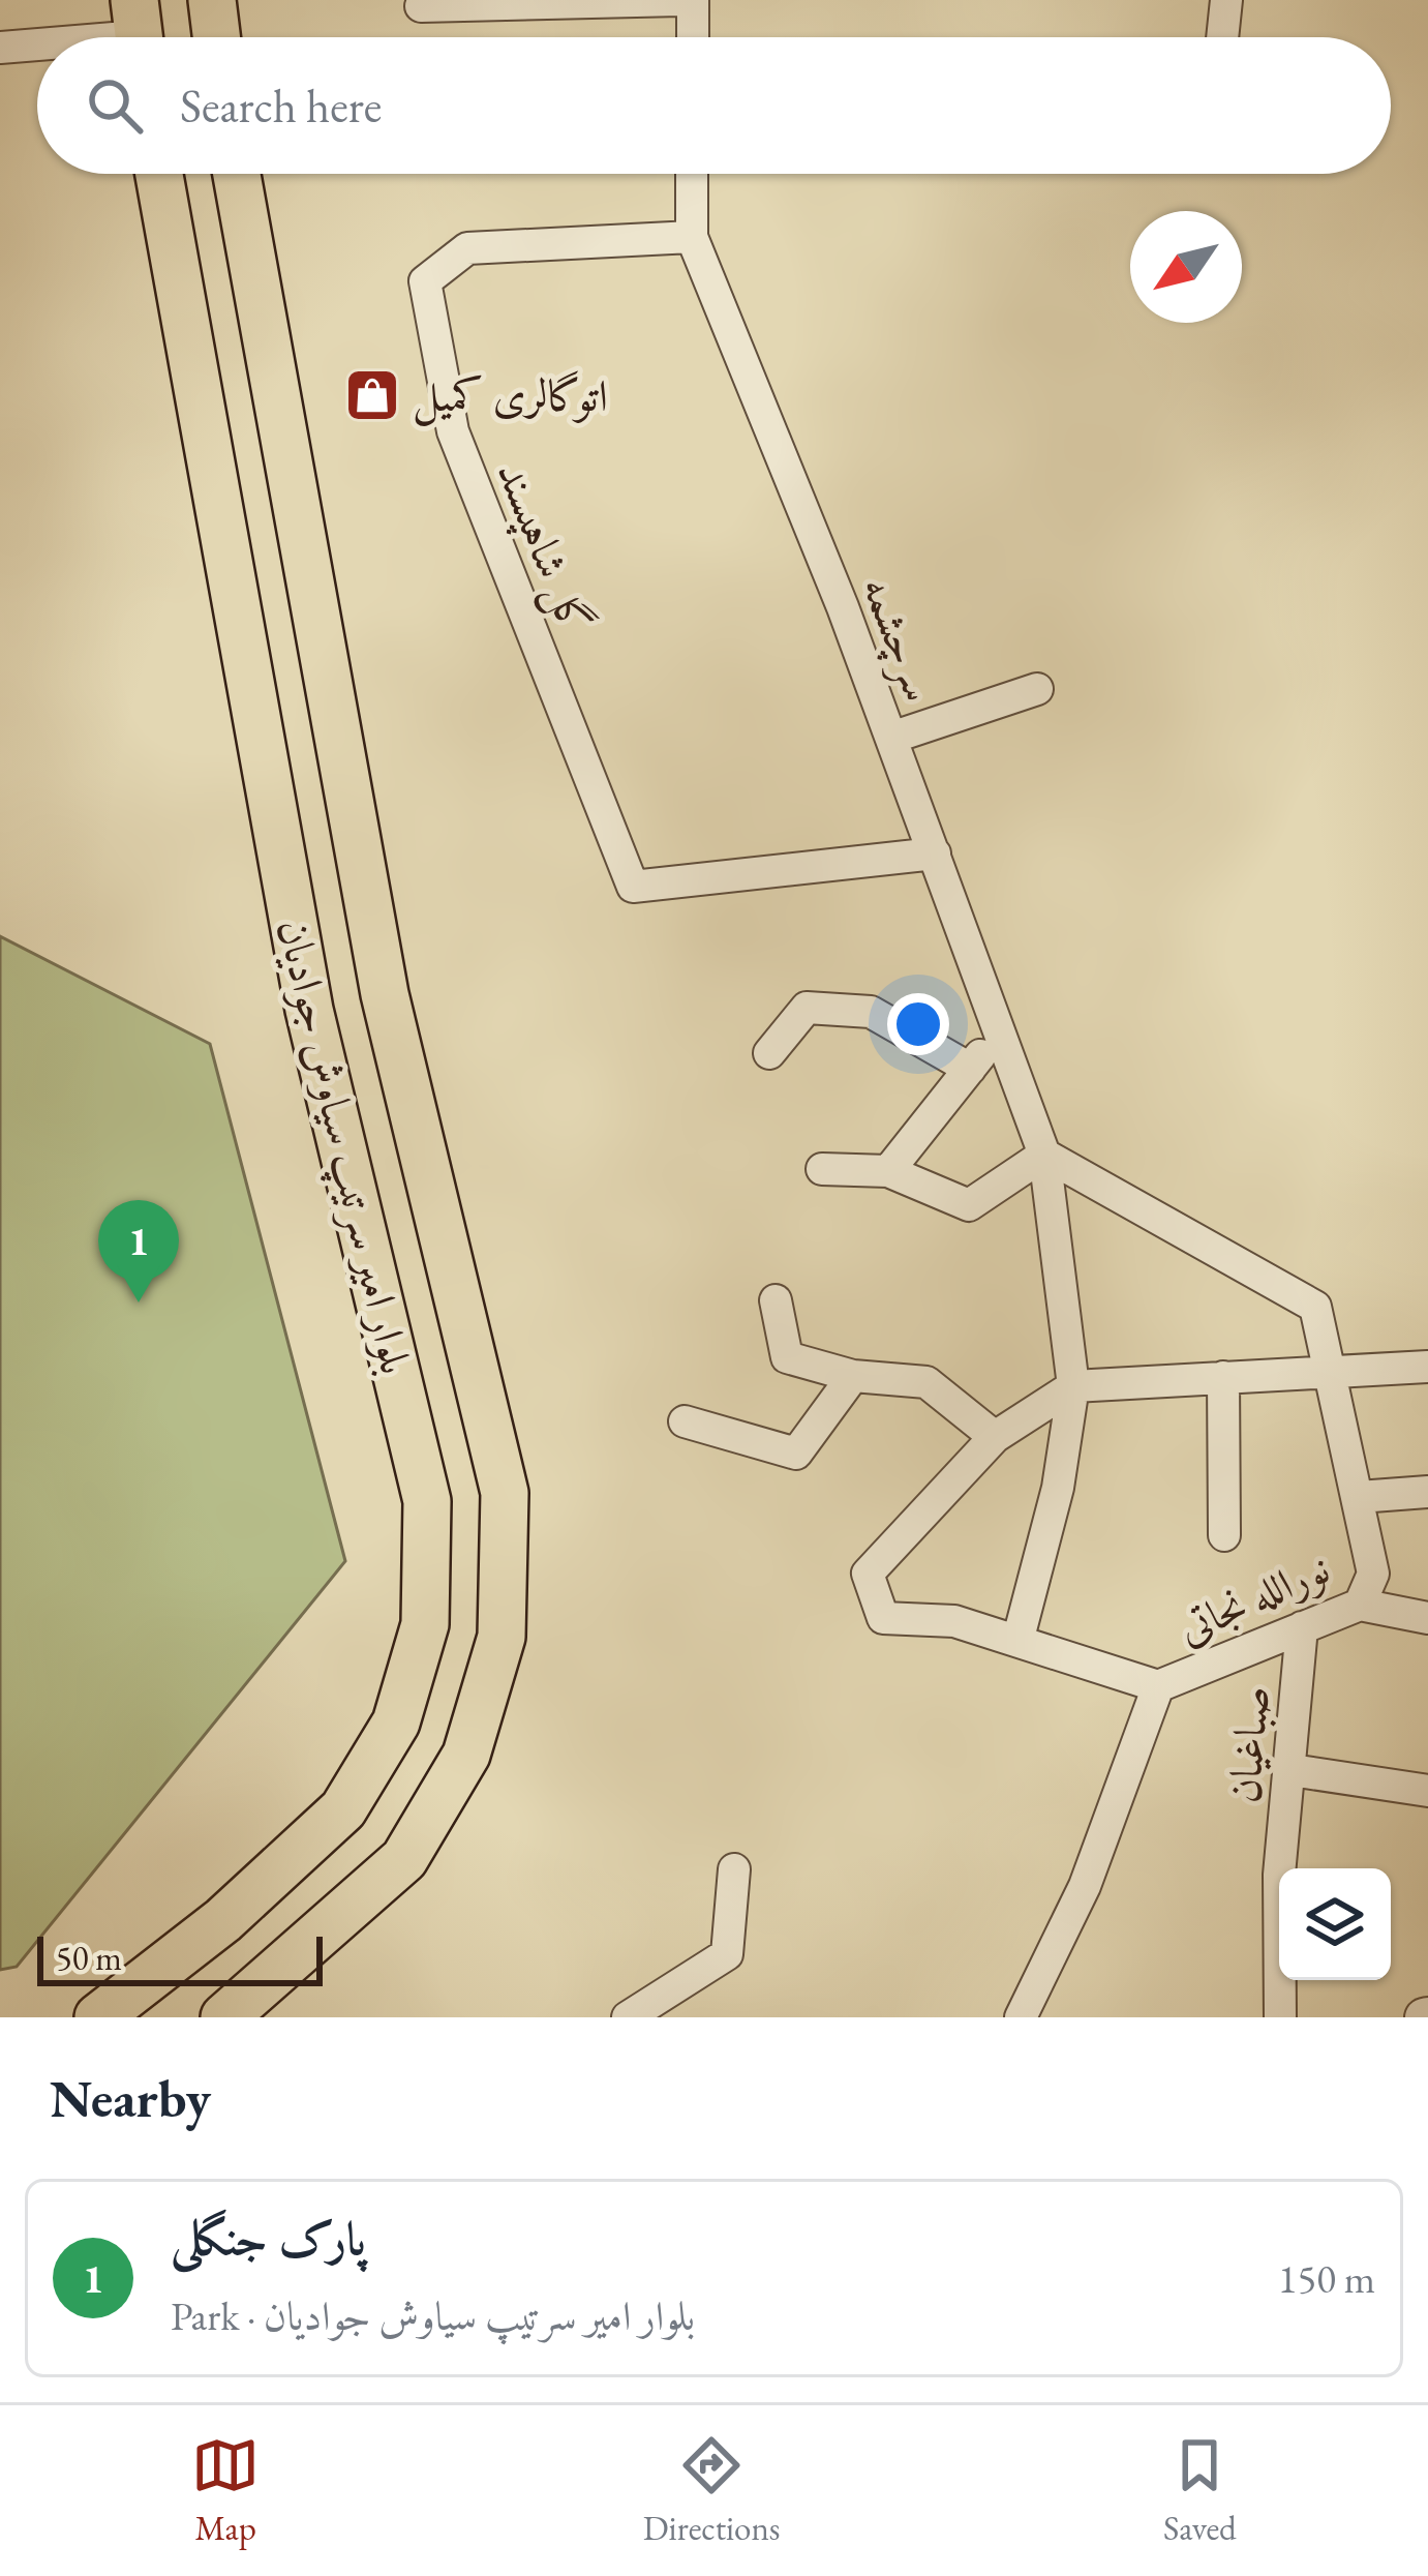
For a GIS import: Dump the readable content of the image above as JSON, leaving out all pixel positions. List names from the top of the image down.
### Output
{
  "streets": {
    "main road": ["بلوار امیر سرتیپ سیاوش جوادیان"],
    "street": [
      "گل شاهپسند",
      "سرچشمه",
      "نورالله نجاتی",
      "صباغیان"
    ]
  },
  "crossings": [
    ["گل شاهپسند", "سرچشمه"],
    ["سرچشمه", "نورالله نجاتی"],
    ["نورالله نجاتی", "صباغیان"]
  ],
  "places": {
    "shop": ["اتوگالری کمیل"]
  },
  "scale_bar": "50 m",
  "north": "bottom left",
  "page": {
    "search": "Search here",
    "pins": "1",
    "scale": "50 m",
    "heading": "Nearby",
    "list": [
      {
        "mark": "1",
        "name": "پارک جنگلی",
        "note": "Park · بلوار امیر سرتیپ سیاوش جوادیان",
        "value": "150 m"
      }
    ],
    "nav": ["Map", "Directions", "Saved"]
  }
}
